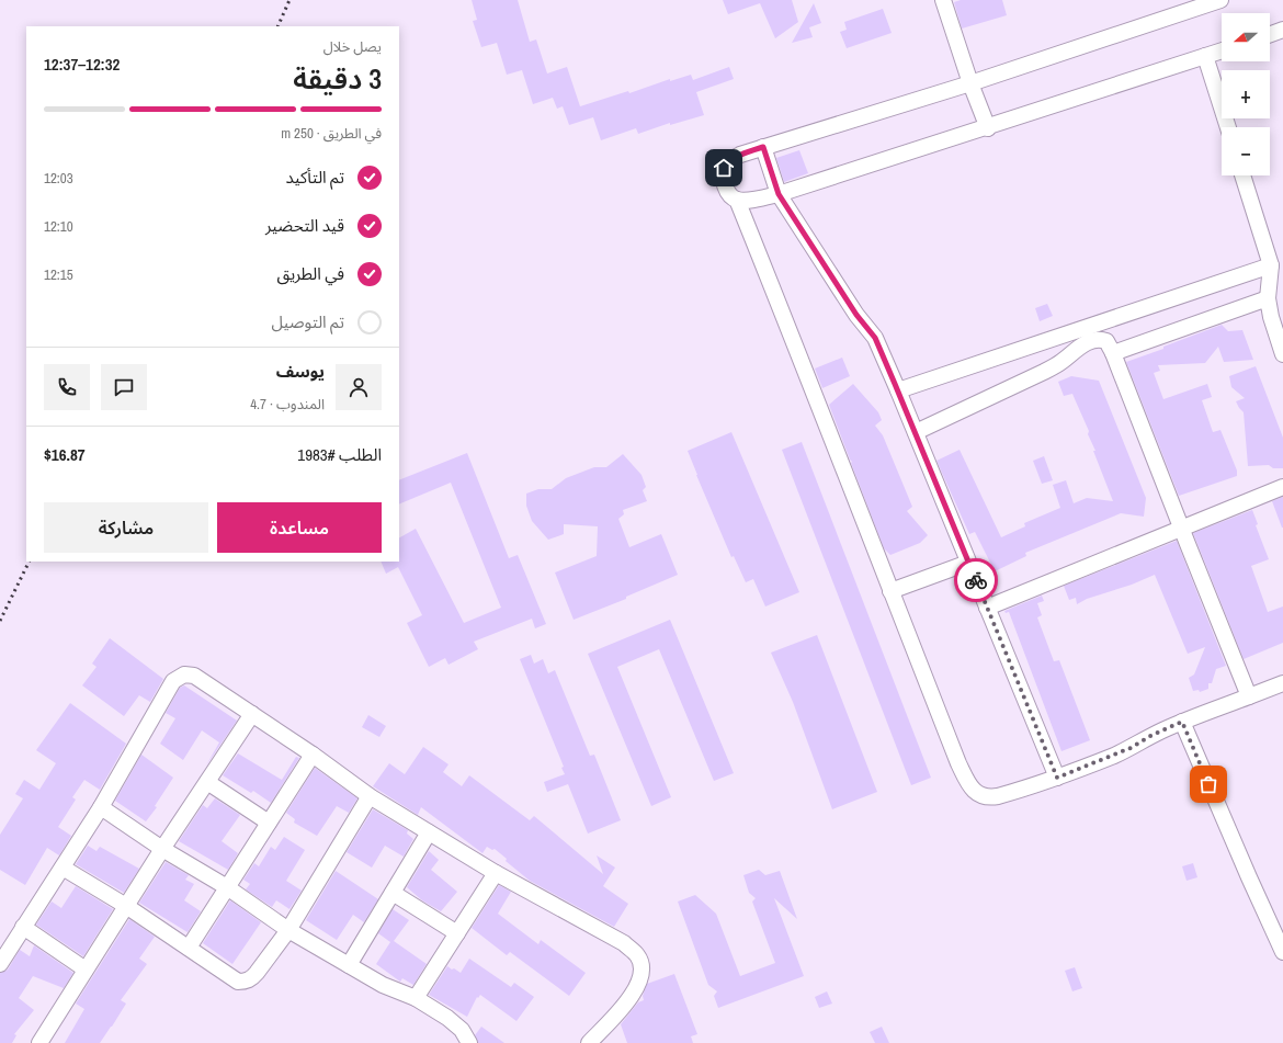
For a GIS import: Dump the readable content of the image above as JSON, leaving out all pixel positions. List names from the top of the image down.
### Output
{
  "north": "left",
  "page": {
    "map_buttons": ["+", "−"],
    "heading": ["3 دقيقة", "يصل خلال", "12:32–12:37"],
    "panel": [
      "يوسف",
      "المندوب · 4.7",
      "الطلب #1983",
      "$16.87"
    ],
    "bar": "في الطريق · 250 m",
    "list": [
      ["تم التأكيد", "12:03"],
      ["قيد التحضير", "12:10"],
      ["في الطريق", "12:15"],
      "تم التوصيل"
    ],
    "buttons": ["مساعدة", "مشاركة"]
  }
}
